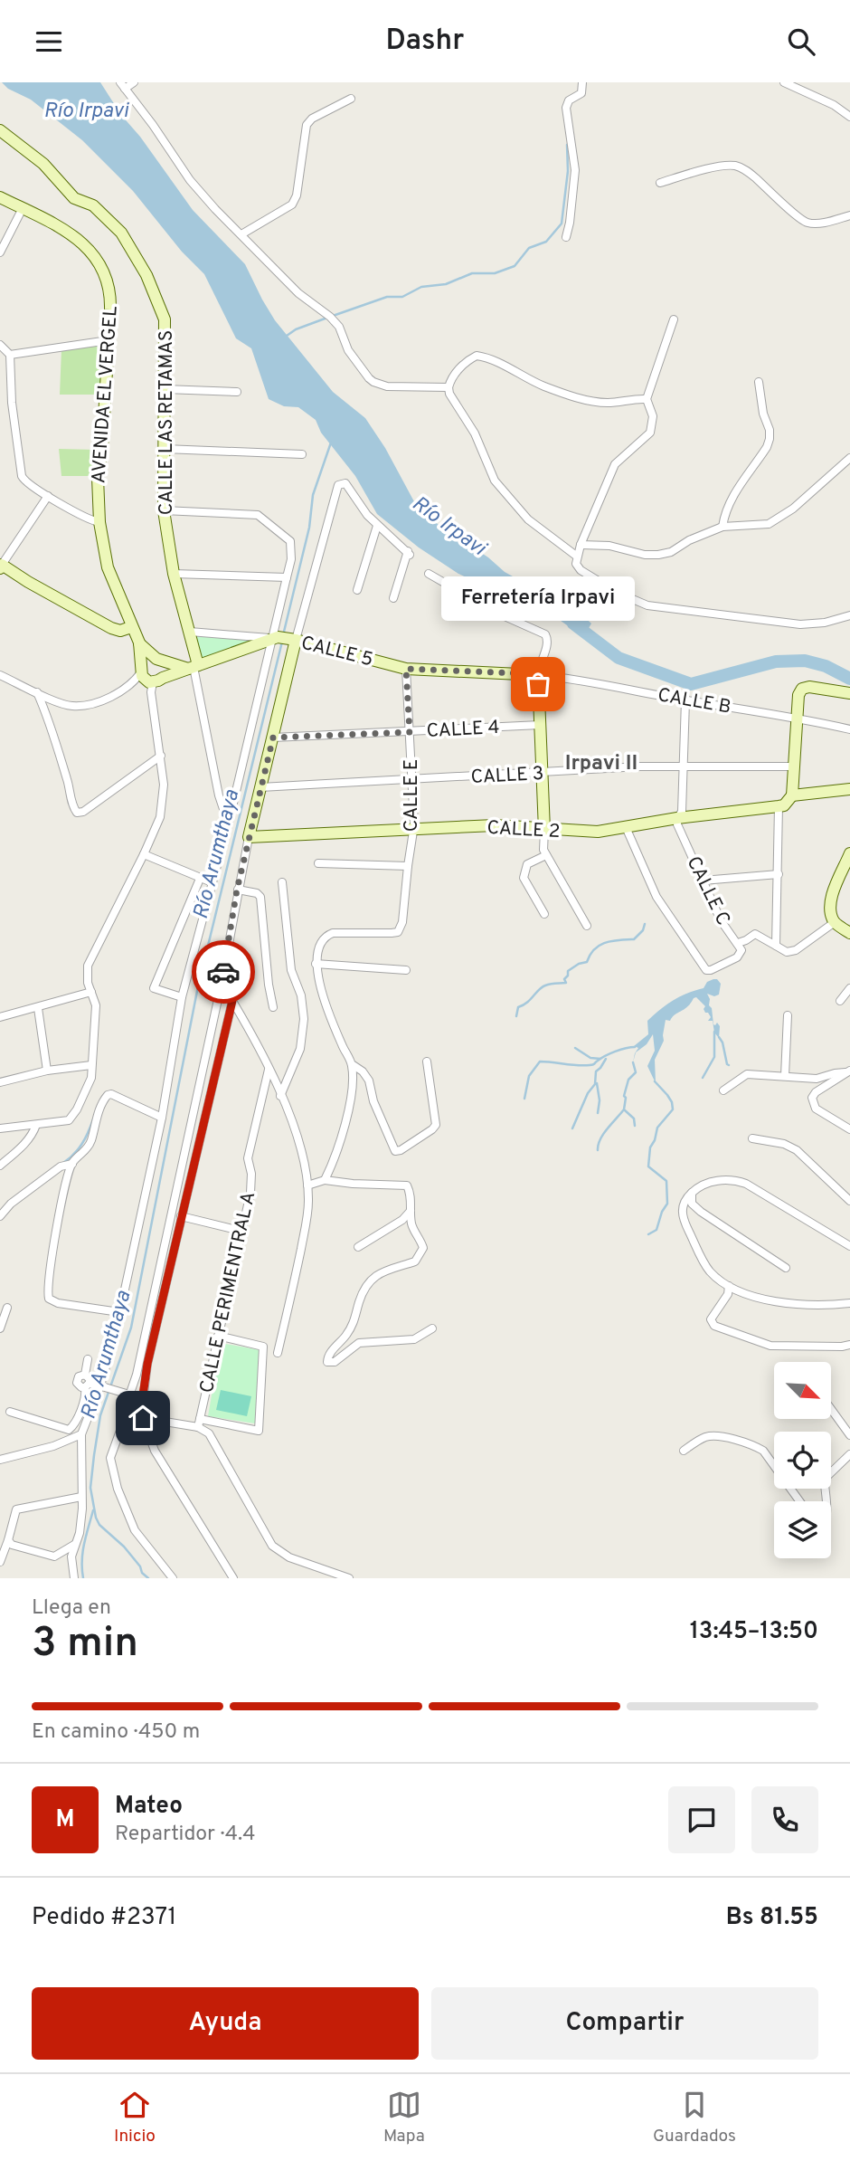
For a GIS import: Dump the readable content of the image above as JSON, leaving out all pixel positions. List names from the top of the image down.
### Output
{
  "streets": {
    "main road": [
      "AVENIDA EL VERGEL",
      "CALLE LAS RETAMAS",
      "CALLE 5",
      "CALLE 2"
    ],
    "street": [
      "CALLE B",
      "CALLE 4",
      "CALLE 3",
      "CALLE E",
      "CALLE C",
      "CALLE PERIMENTRAL A"
    ]
  },
  "crossings": [
    ["CALLE 5", "CALLE B"],
    ["CALLE 5", "CALLE E"],
    ["CALLE B", "CALLE C"],
    ["CALLE 4", "CALLE E"],
    ["CALLE 3", "CALLE E"],
    ["CALLE 3", "CALLE C"],
    ["CALLE E", "CALLE 2"],
    ["CALLE 2", "CALLE C"]
  ],
  "districts": ["Irpavi II"],
  "water": ["Río Irpavi", "Río Arumthaya"],
  "places": ["Ferretería Irpavi"],
  "north": "bottom right",
  "page": {
    "header": "Dashr",
    "bubble": "Ferretería Irpavi",
    "heading": ["3 min", "Llega en", "13:45–13:50"],
    "panel": [
      "Mateo",
      "Repartidor · 4.4",
      "Pedido #2371",
      "Bs 81.55"
    ],
    "bar": "En camino · 450 m",
    "round": "M",
    "buttons": ["Ayuda", "Compartir"],
    "tabs": ["Inicio", "Mapa", "Guardados"]
  }
}
